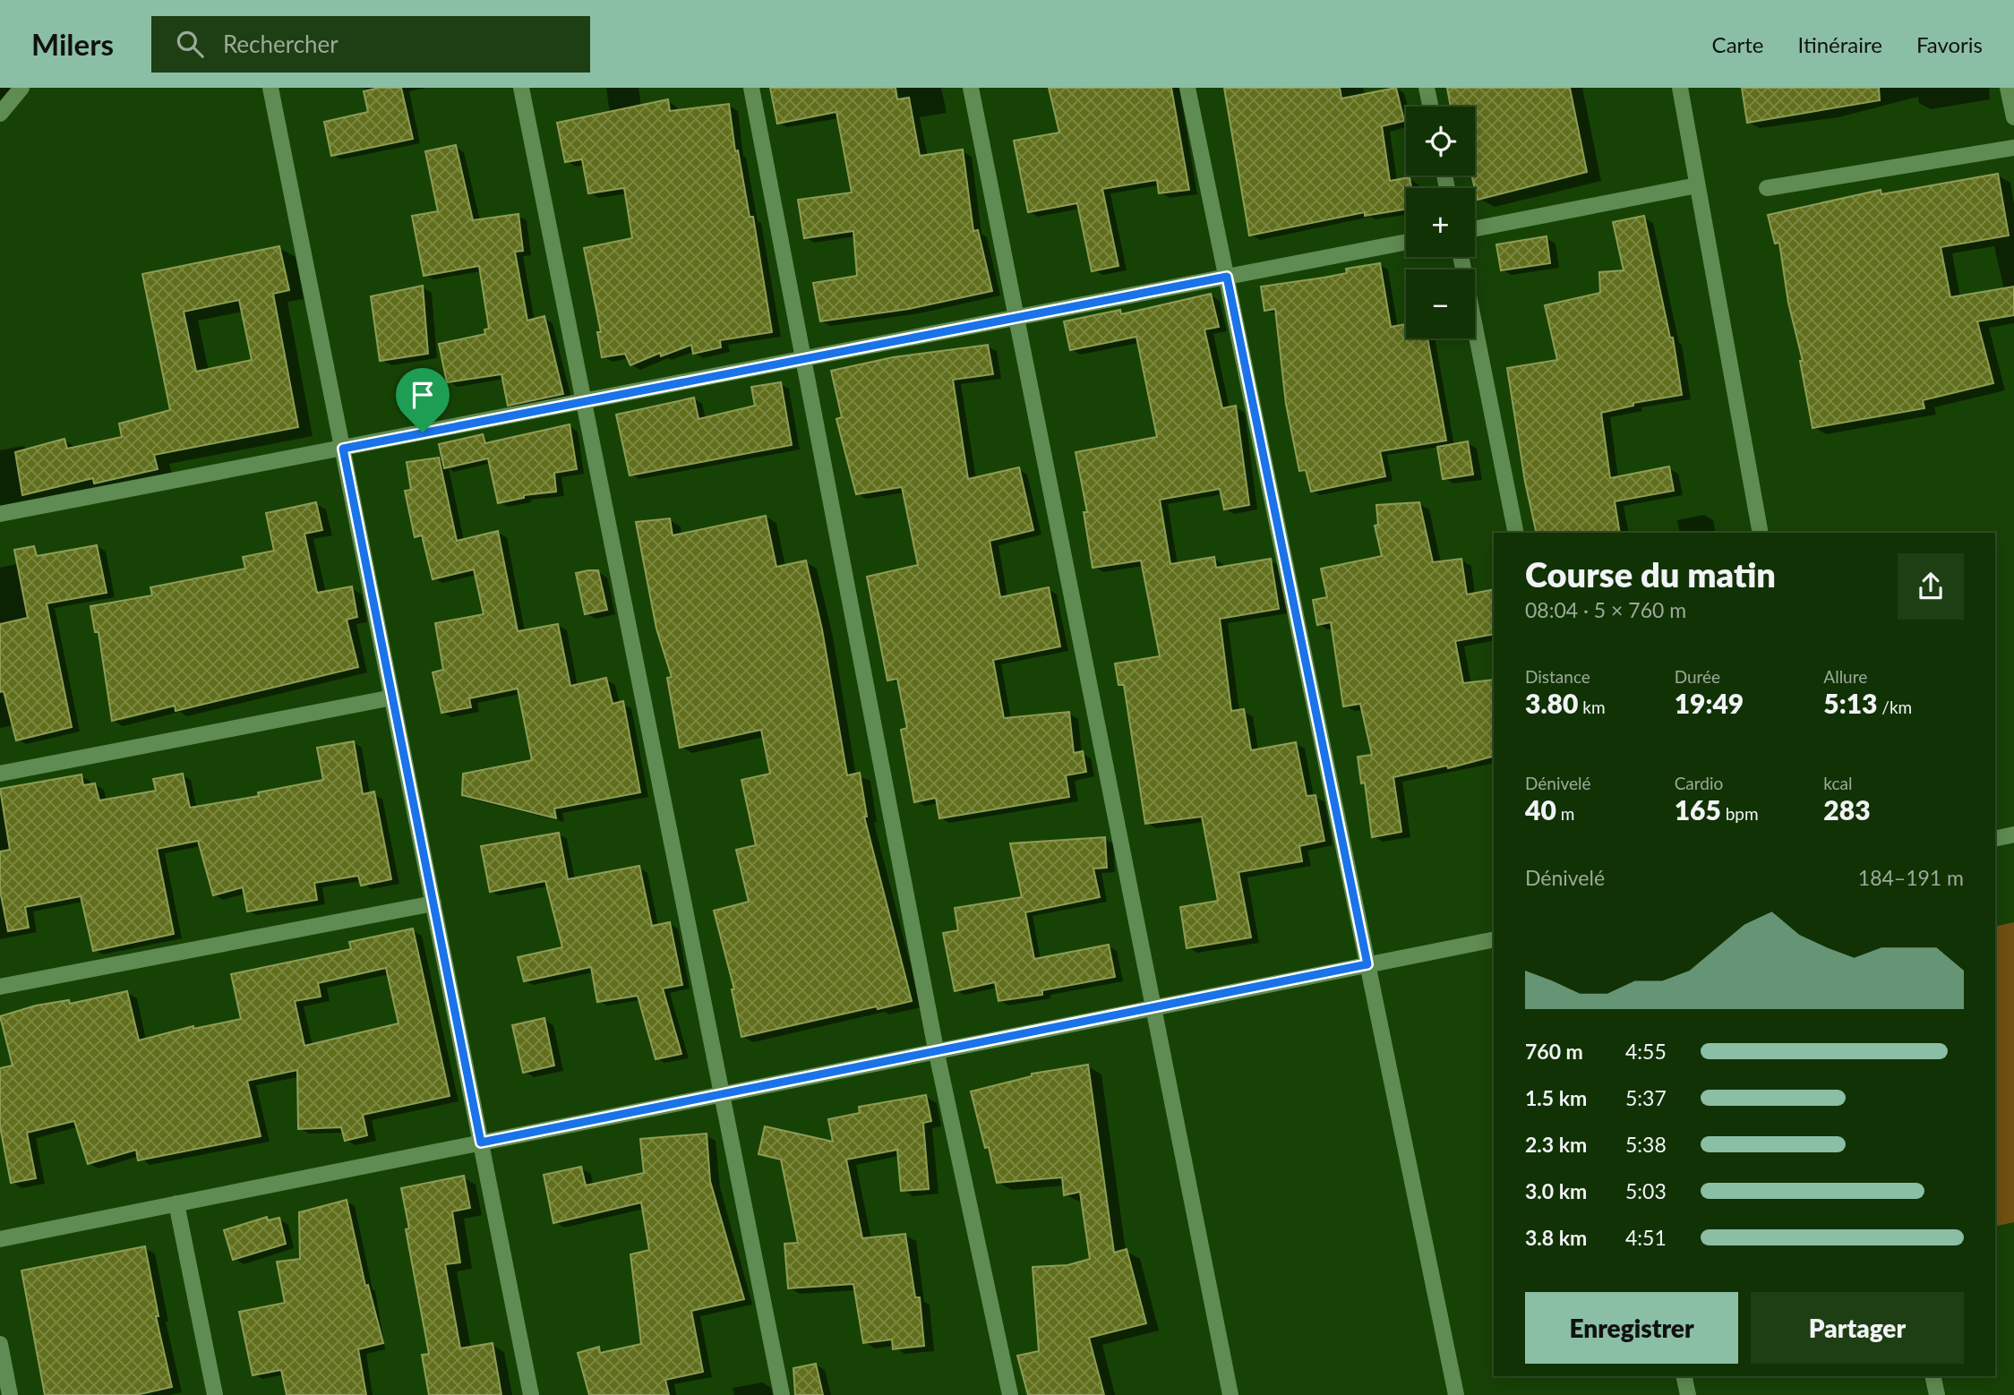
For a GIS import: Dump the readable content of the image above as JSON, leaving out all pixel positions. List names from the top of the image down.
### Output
{
  "page": {
    "header": "Milers",
    "search": "Rechercher",
    "nav": ["Carte", "Itinéraire", "Favoris"],
    "map_buttons": ["+", "−"],
    "heading": ["Course du matin", "08:04 · 5 × 760 m"],
    "stats": [
      ["Distance", "3.80 km"],
      ["Durée", "19:49"],
      ["Allure", "5:13 /km"],
      ["Dénivelé", "40 m"],
      ["Cardio", "165 bpm"],
      ["kcal", "283"]
    ],
    "chart": ["Dénivelé", "184–191 m"],
    "list": [
      {
        "name": "760 m",
        "note": "4:55"
      },
      {
        "name": "1.5 km",
        "note": "5:37"
      },
      {
        "name": "2.3 km",
        "note": "5:38"
      },
      {
        "name": "3.0 km",
        "note": "5:03"
      },
      {
        "name": "3.8 km",
        "note": "4:51"
      }
    ],
    "buttons": ["Enregistrer", "Partager"]
  }
}
